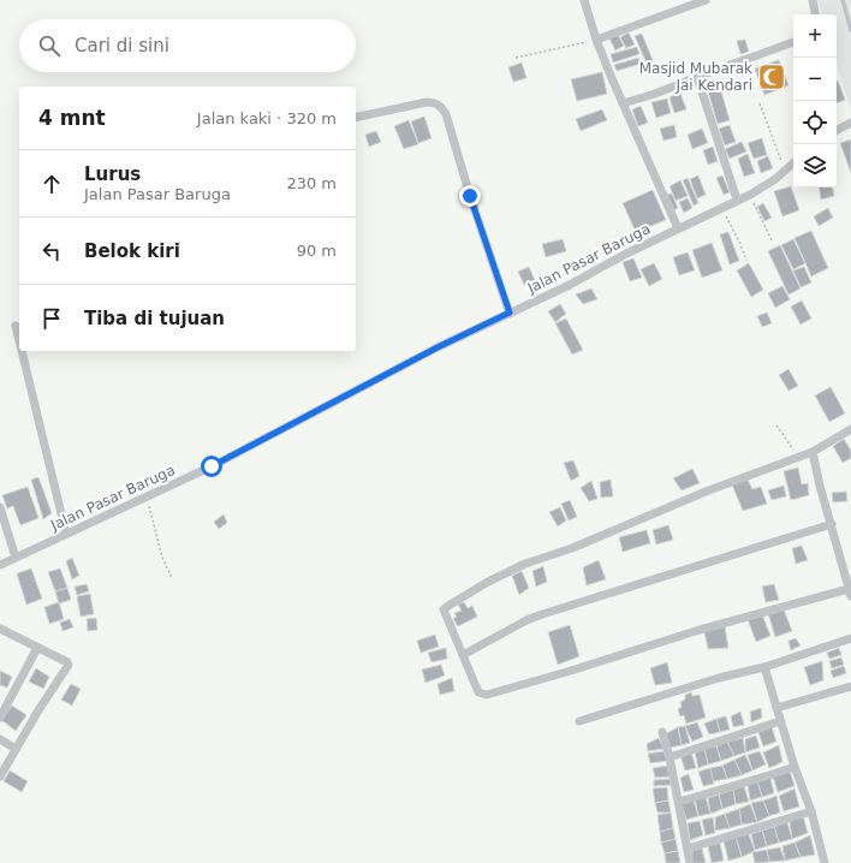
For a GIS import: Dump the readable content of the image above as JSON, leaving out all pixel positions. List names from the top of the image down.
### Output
{
  "streets": {
    "street": ["Jalan Pasar Baruga"]
  },
  "places": {
    "mosque": ["Masjid Mubarak Jai Kendari"]
  },
  "page": {
    "map_buttons": ["+", "−"],
    "search": "Cari di sini",
    "heading": ["4 mnt", "Jalan kaki · 320 m"],
    "list": [
      ["Lurus", "Jalan Pasar Baruga", "230 m"],
      ["Belok kiri", "90 m"],
      "Tiba di tujuan"
    ]
  }
}
